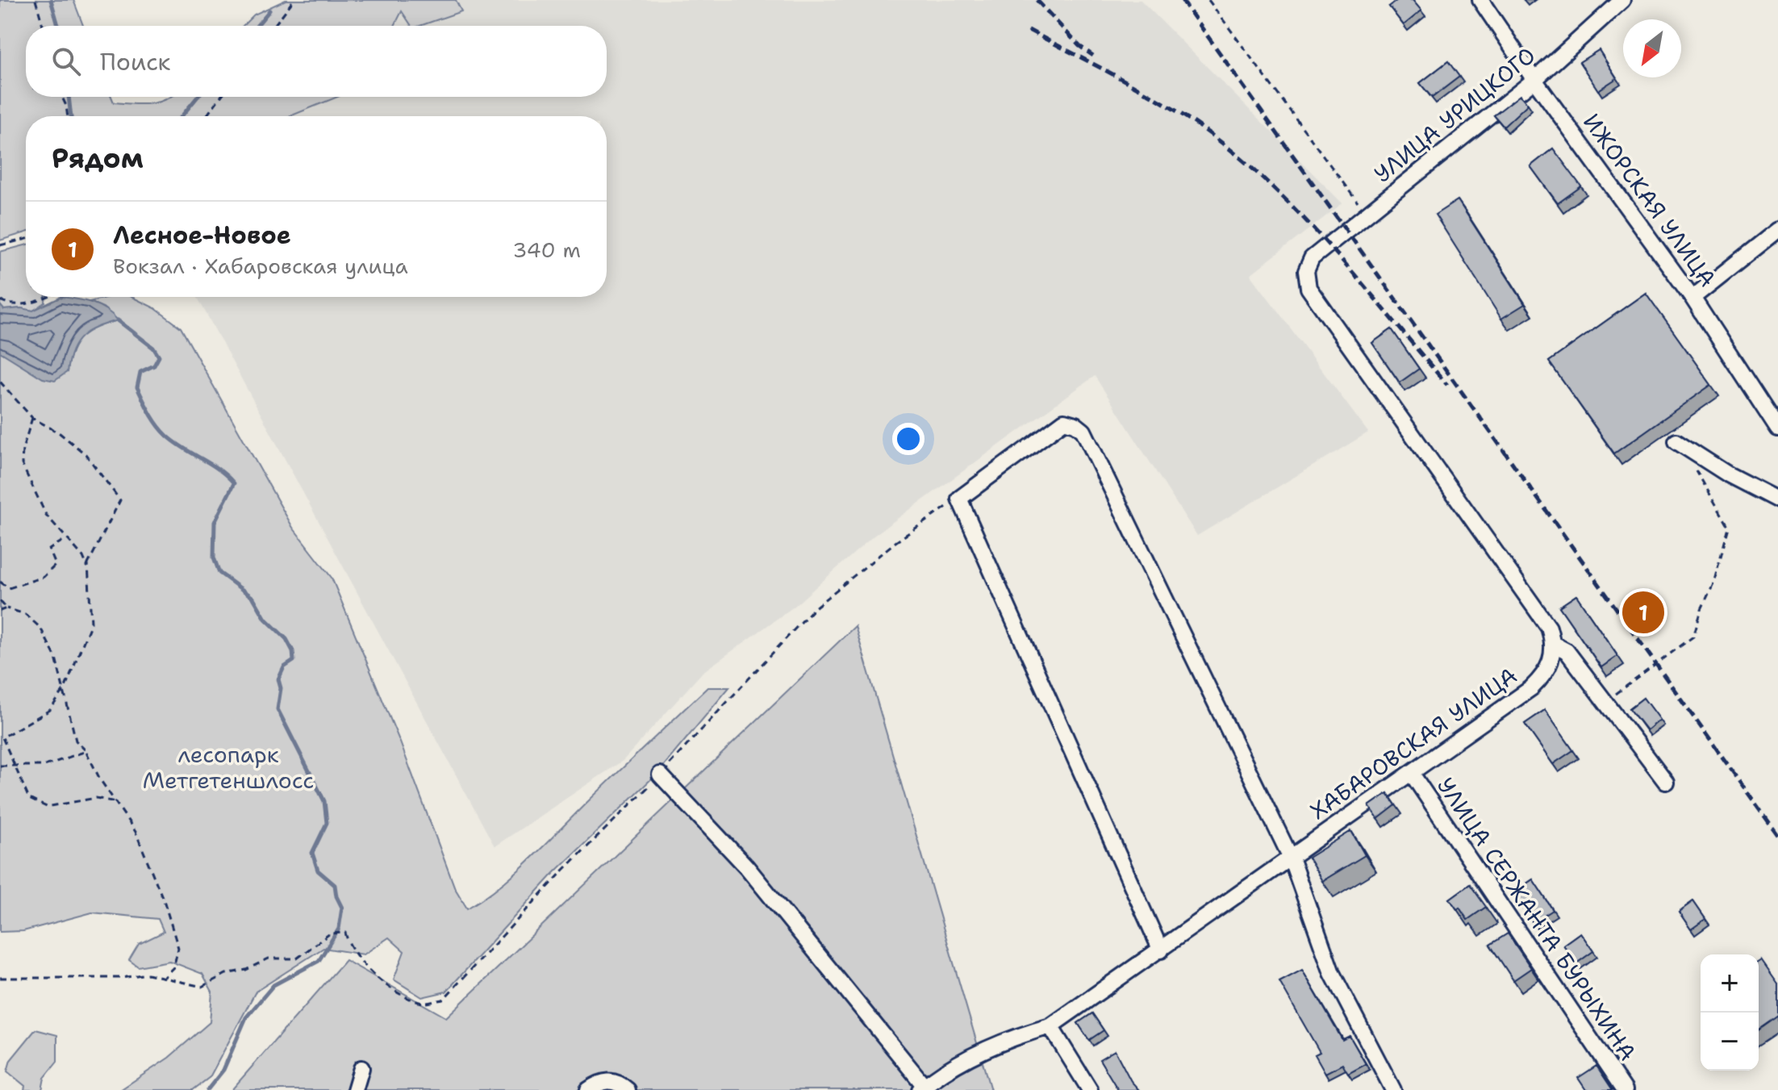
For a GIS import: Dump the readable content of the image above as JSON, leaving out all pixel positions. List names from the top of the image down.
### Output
{
  "streets": {
    "street": [
      "УЛИЦА УРИЦКОГО",
      "ИЖОРСКАЯ УЛИЦА",
      "ХАБАРОВСКАЯ УЛИЦА",
      "УЛИЦА СЕРЖАНТА БУРЫХИНА"
    ]
  },
  "crossings": [
    ["УЛИЦА УРИЦКОГО", "ИЖОРСКАЯ УЛИЦА"],
    ["УЛИЦА УРИЦКОГО", "ХАБАРОВСКАЯ УЛИЦА"],
    ["ХАБАРОВСКАЯ УЛИЦА", "УЛИЦА СЕРЖАНТА БУРЫХИНА"]
  ],
  "parks": ["лесопарк Метгетеншлосс"],
  "north": "bottom left",
  "page": {
    "search": "Поиск",
    "heading": "Рядом",
    "list": [
      {
        "mark": "1",
        "name": "Лесное-Новое",
        "note": "Вокзал · Хабаровская улица",
        "value": "340 m"
      }
    ],
    "pins": "1",
    "map_buttons": ["+", "−"]
  }
}
